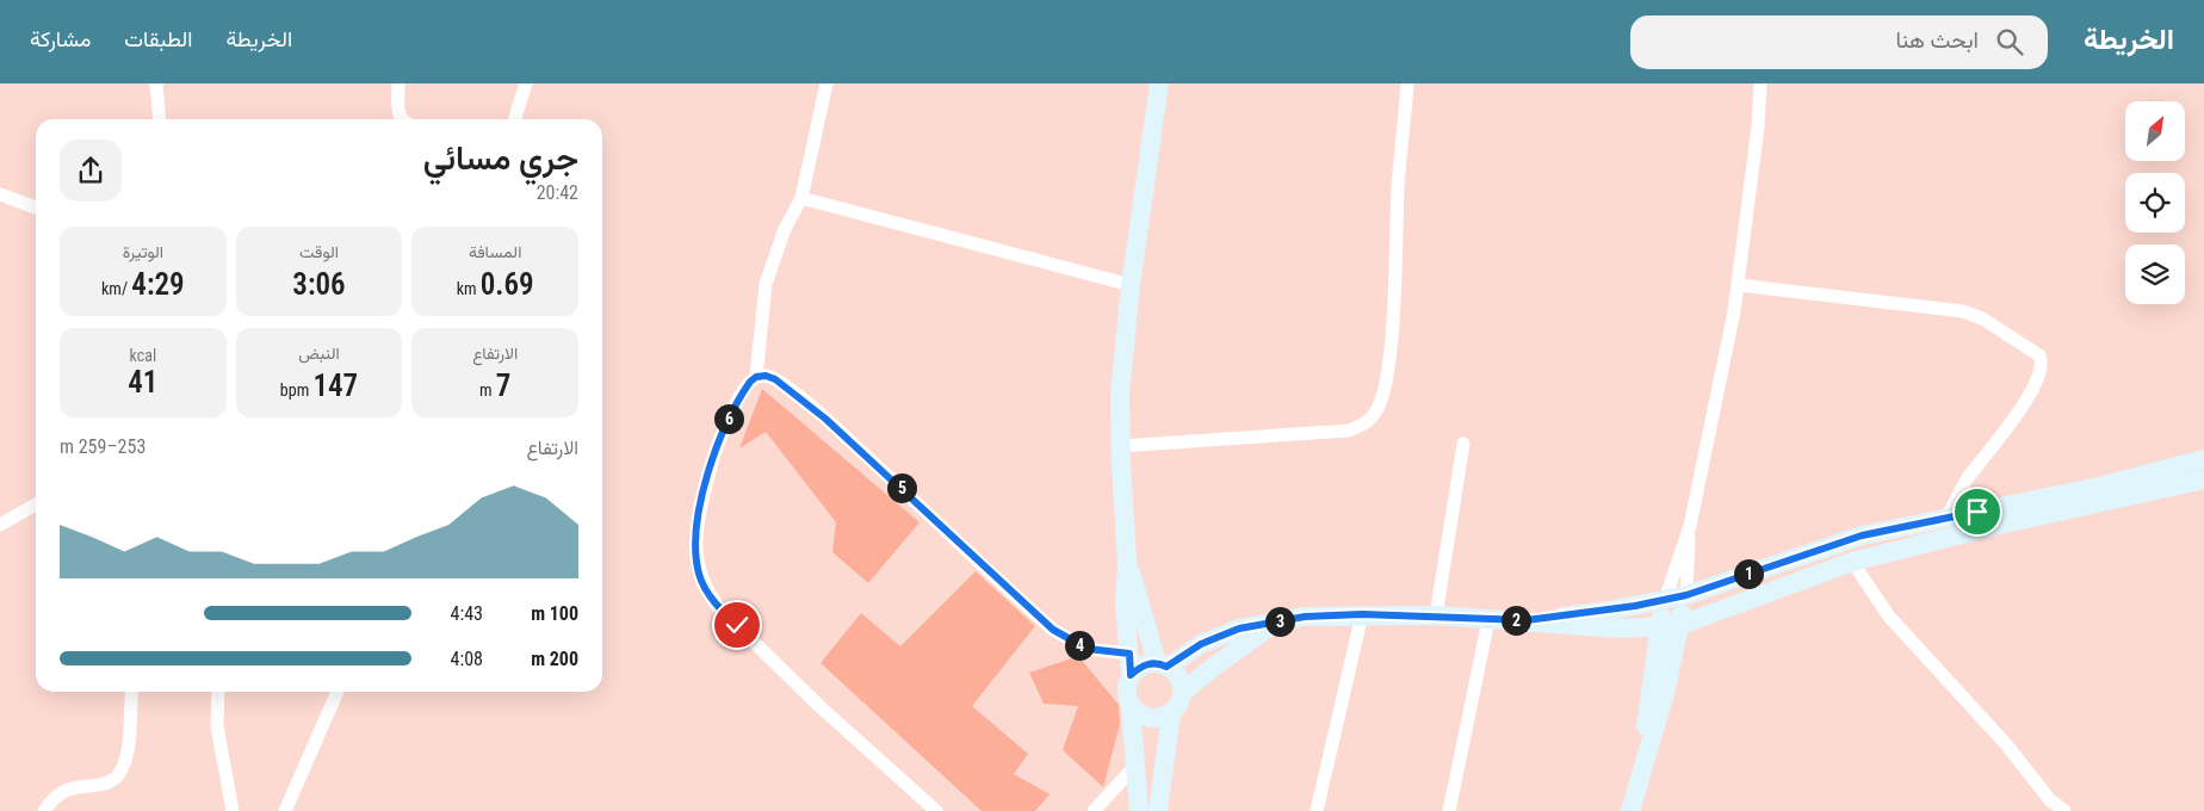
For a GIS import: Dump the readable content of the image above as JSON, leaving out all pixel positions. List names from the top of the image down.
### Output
{
  "north": "top right",
  "page": {
    "header": "الخريطة",
    "search": "ابحث هنا",
    "nav": ["الخريطة", "الطبقات", "مشاركة"],
    "heading": ["جري مسائي", "20:42"],
    "stats": [
      ["المسافة", "0.69 km"],
      ["الوقت", "3:06"],
      ["الوتيرة", "4:29 /km"],
      ["الارتفاع", "7 m"],
      ["النبض", "147 bpm"],
      ["kcal", "41"]
    ],
    "pins": [
      "6",
      "5",
      "1",
      "2",
      "3",
      "4"
    ],
    "chart": ["الارتفاع", "253–259 m"],
    "list": [
      {
        "name": "100 m",
        "note": "4:43"
      },
      {
        "name": "200 m",
        "note": "4:08"
      }
    ]
  }
}
